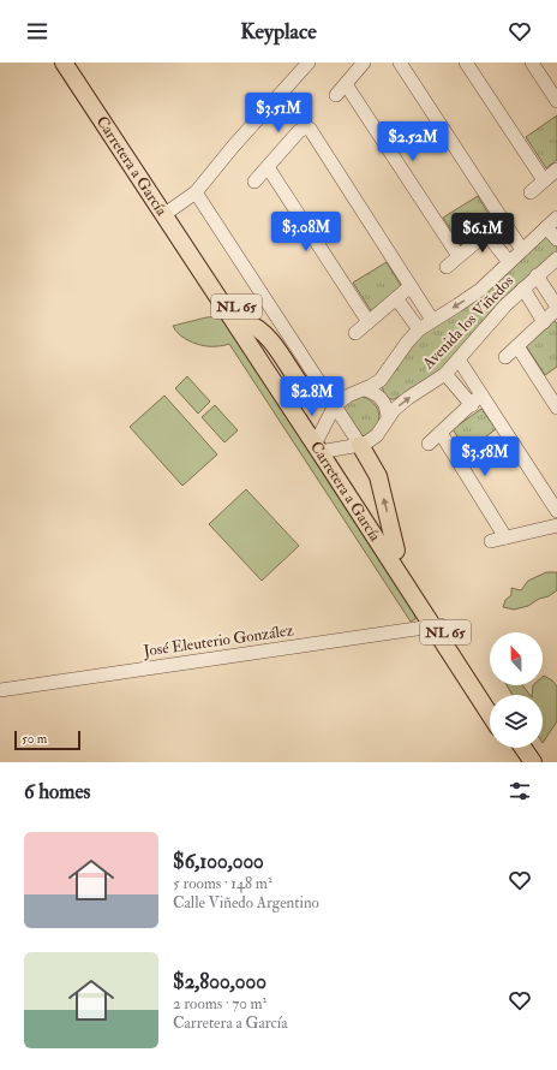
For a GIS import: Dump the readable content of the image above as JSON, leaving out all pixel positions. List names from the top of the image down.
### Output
{
  "streets": {
    "main road": ["Carretera a García", "NL 65"],
    "street": ["Avenida los Viñedos", "José Eleuterio González"]
  },
  "crossings": [
    ["Carretera a García", "NL 65"],
    ["Carretera a García", "José Eleuterio González"],
    ["NL 65", "José Eleuterio González"]
  ],
  "scale_bar": "50 m",
  "north": "top",
  "page": {
    "header": "Keyplace",
    "price": [
      "$3.51M",
      "$2.52M",
      "$3.08M",
      "$6.1M",
      "$2.8M",
      "$3.58M"
    ],
    "scale": "50 m",
    "heading": "6 homes",
    "list": [
      {
        "name": "$6,100,000",
        "note": "5 rooms · 148 m² · Calle Viñedo Argentino"
      },
      {
        "name": "$2,800,000",
        "note": "2 rooms · 70 m² · Carretera a García"
      }
    ]
  }
}
